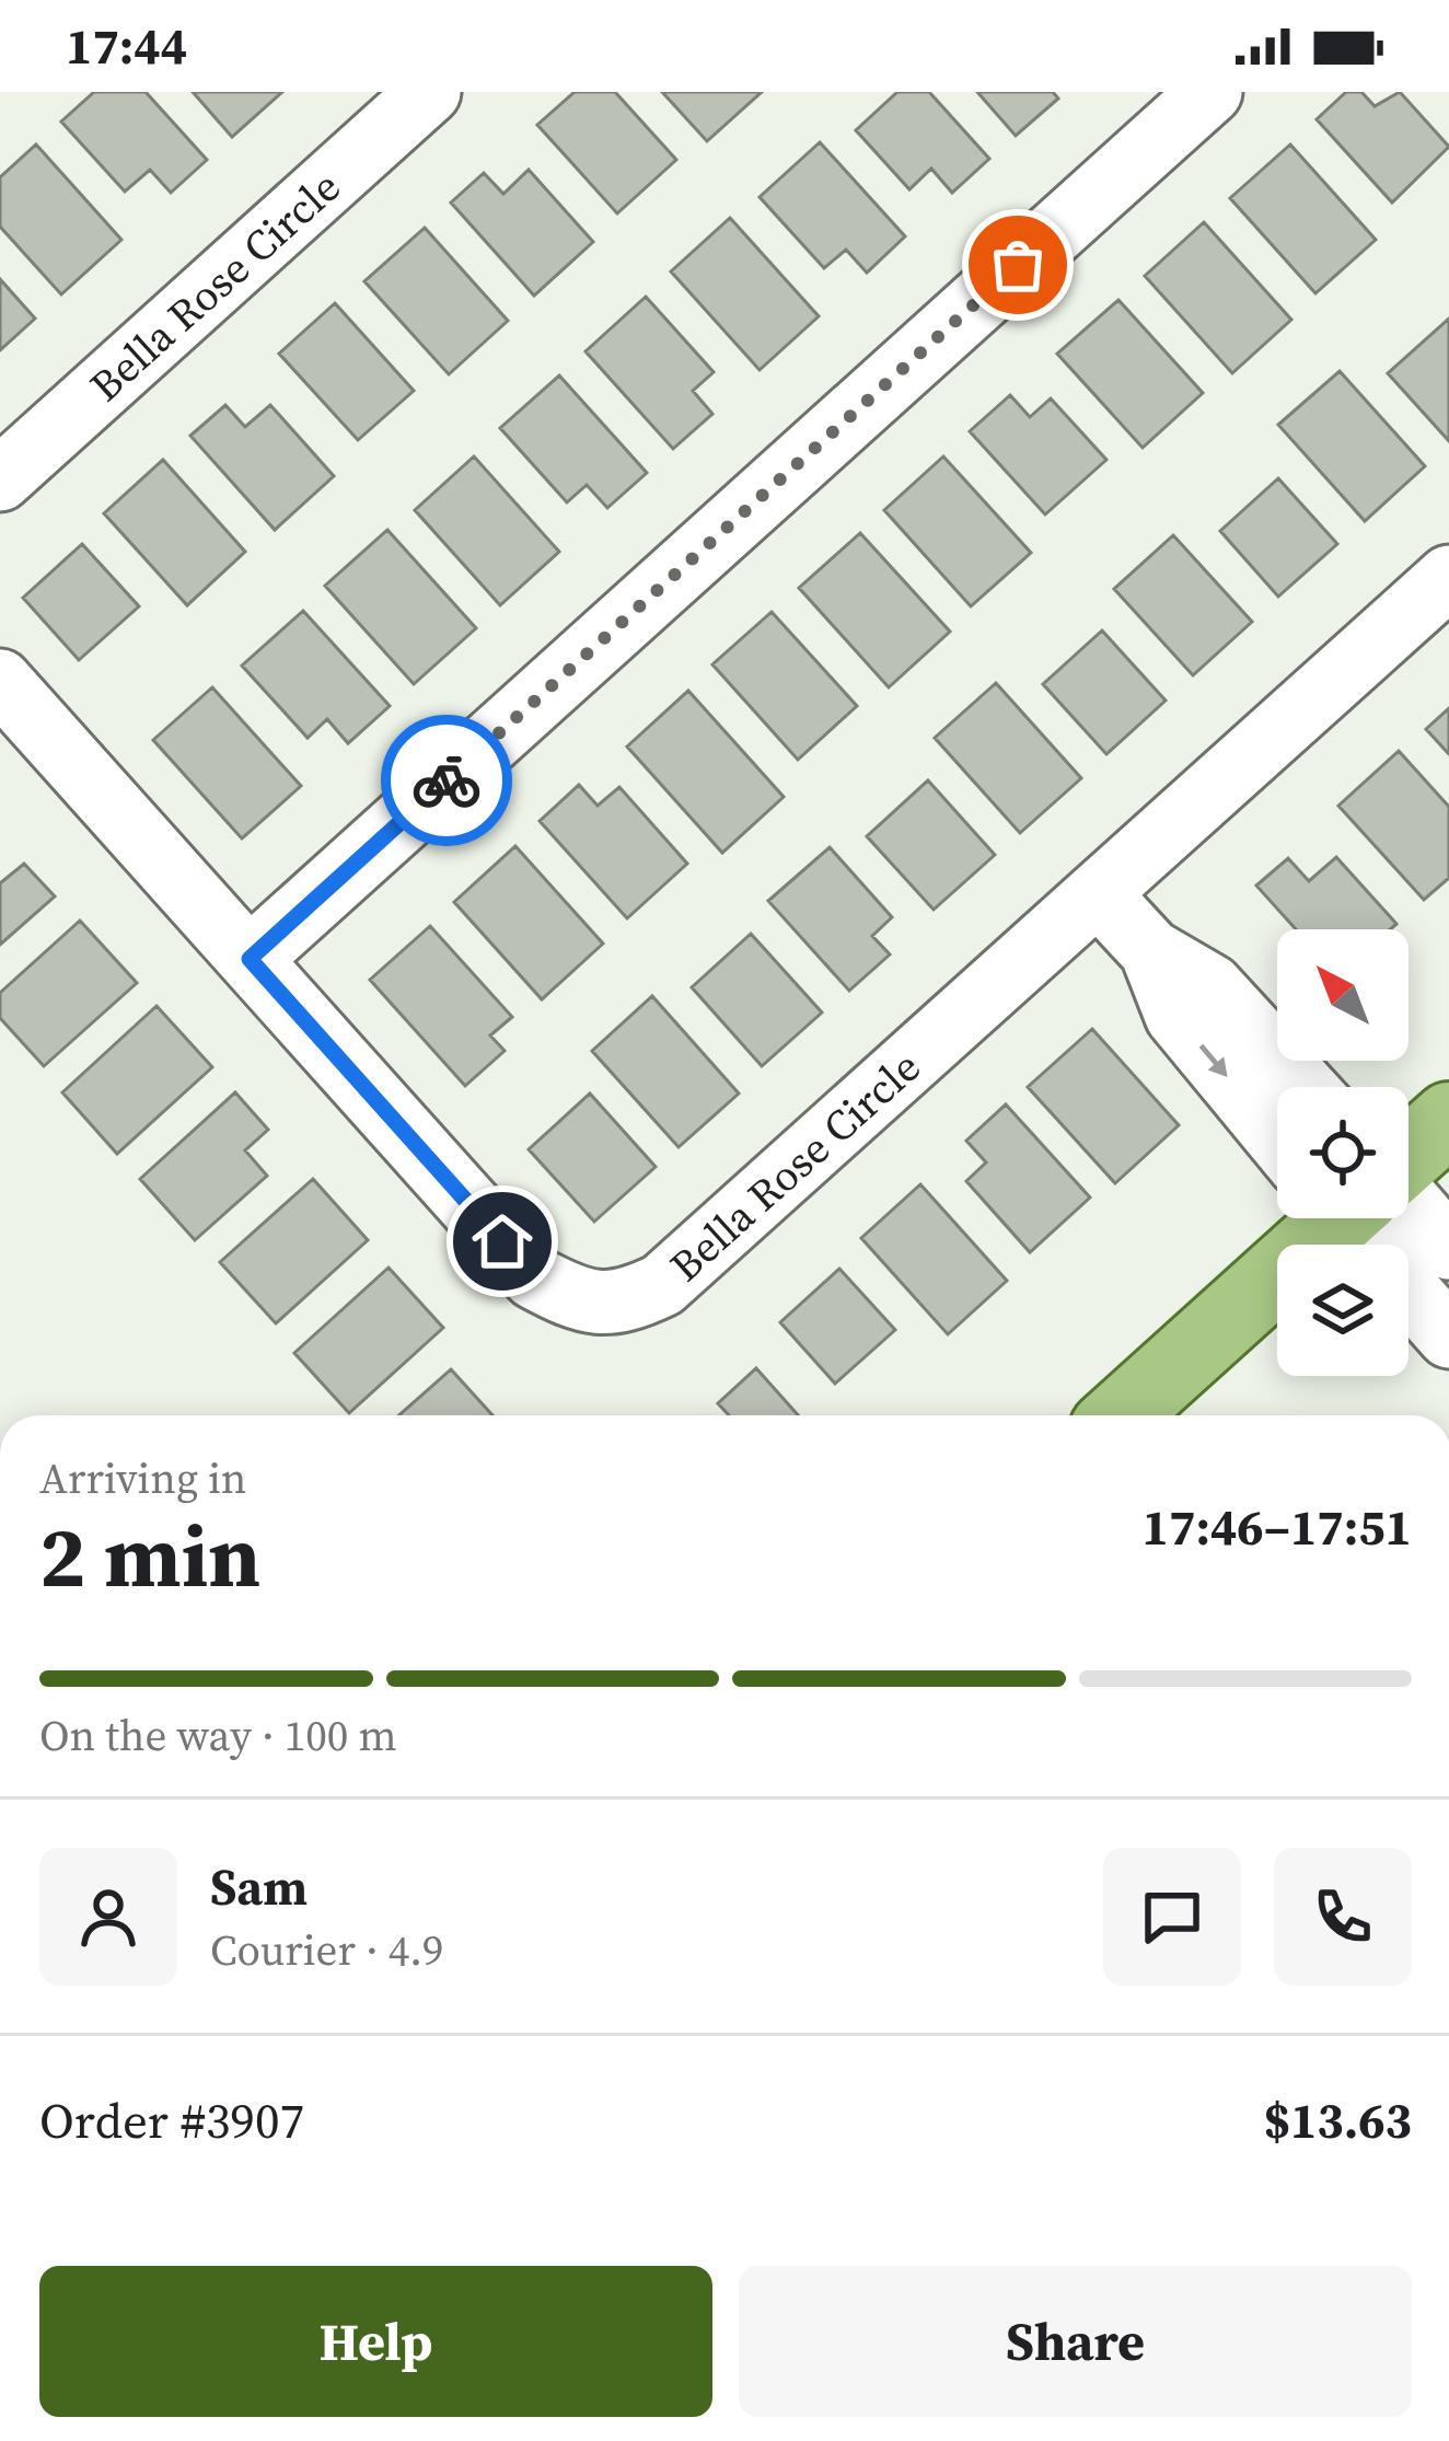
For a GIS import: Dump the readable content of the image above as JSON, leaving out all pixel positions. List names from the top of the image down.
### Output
{
  "streets": {
    "street": ["Bella Rose Circle"]
  },
  "north": "top left",
  "page": {
    "status": "17:44",
    "heading": ["2 min", "Arriving in", "17:46–17:51"],
    "panel": [
      "Sam",
      "Courier · 4.9",
      "Order #3907",
      "$13.63"
    ],
    "bar": "On the way · 100 m",
    "buttons": ["Help", "Share"]
  }
}
